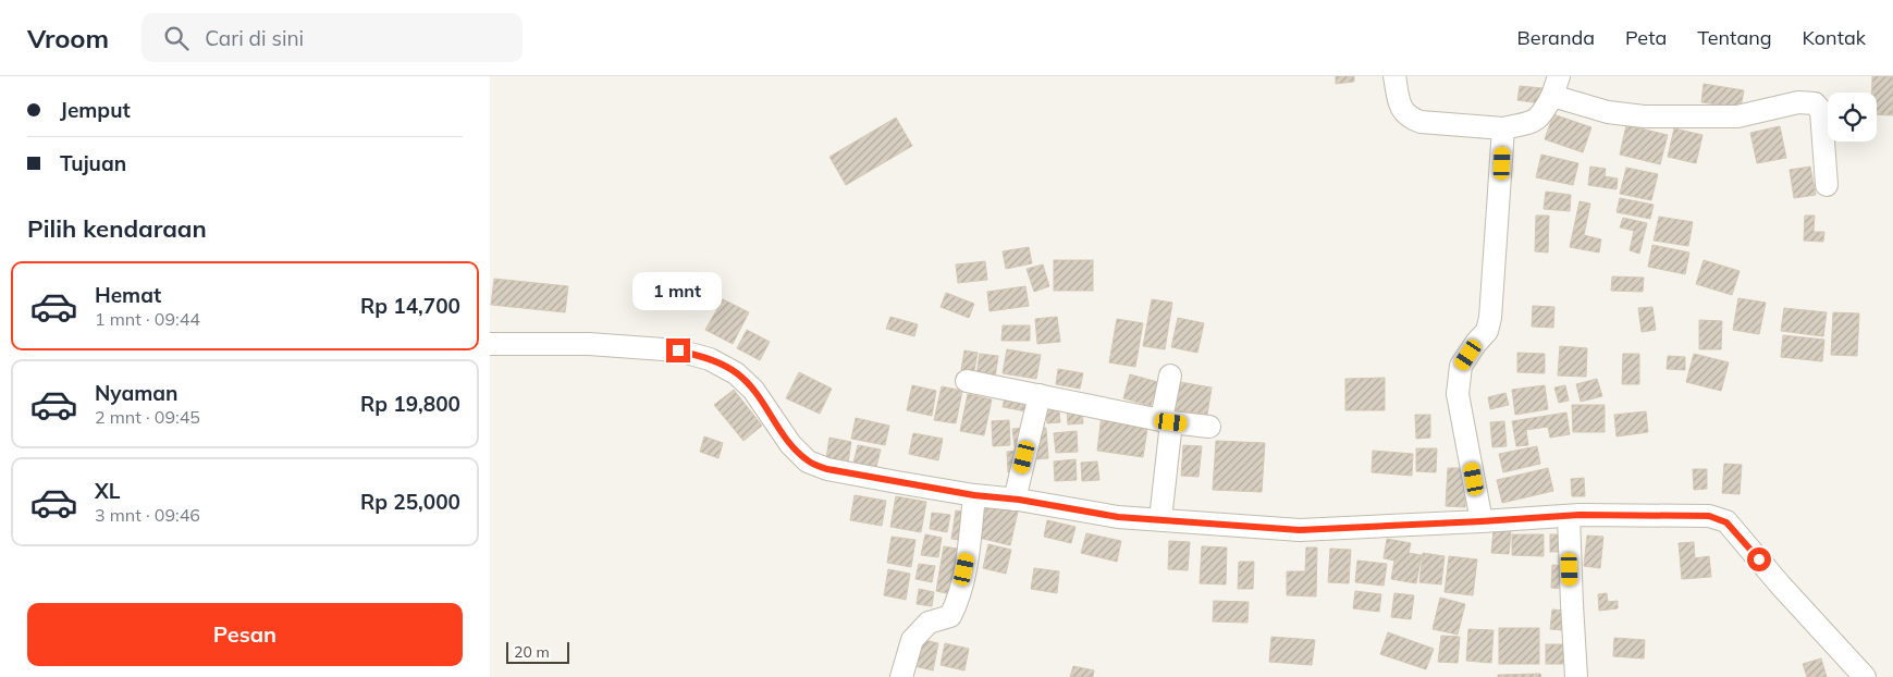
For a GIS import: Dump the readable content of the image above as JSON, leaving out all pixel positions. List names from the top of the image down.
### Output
{
  "scale_bar": "20 m",
  "page": {
    "header": "Vroom",
    "search": "Cari di sini",
    "nav": [
      "Beranda",
      "Peta",
      "Tentang",
      "Kontak"
    ],
    "banner": ["Jemput", "Tujuan"],
    "heading": "Pilih kendaraan",
    "list": [
      {
        "name": "Hemat",
        "note": "1 mnt · 09:44",
        "value": "Rp 14,700"
      },
      {
        "name": "Nyaman",
        "note": "2 mnt · 09:45",
        "value": "Rp 19,800"
      },
      {
        "name": "XL",
        "note": "3 mnt · 09:46",
        "value": "Rp 25,000"
      }
    ],
    "bubble": "1 mnt",
    "buttons": "Pesan",
    "scale": "20 m"
  }
}
